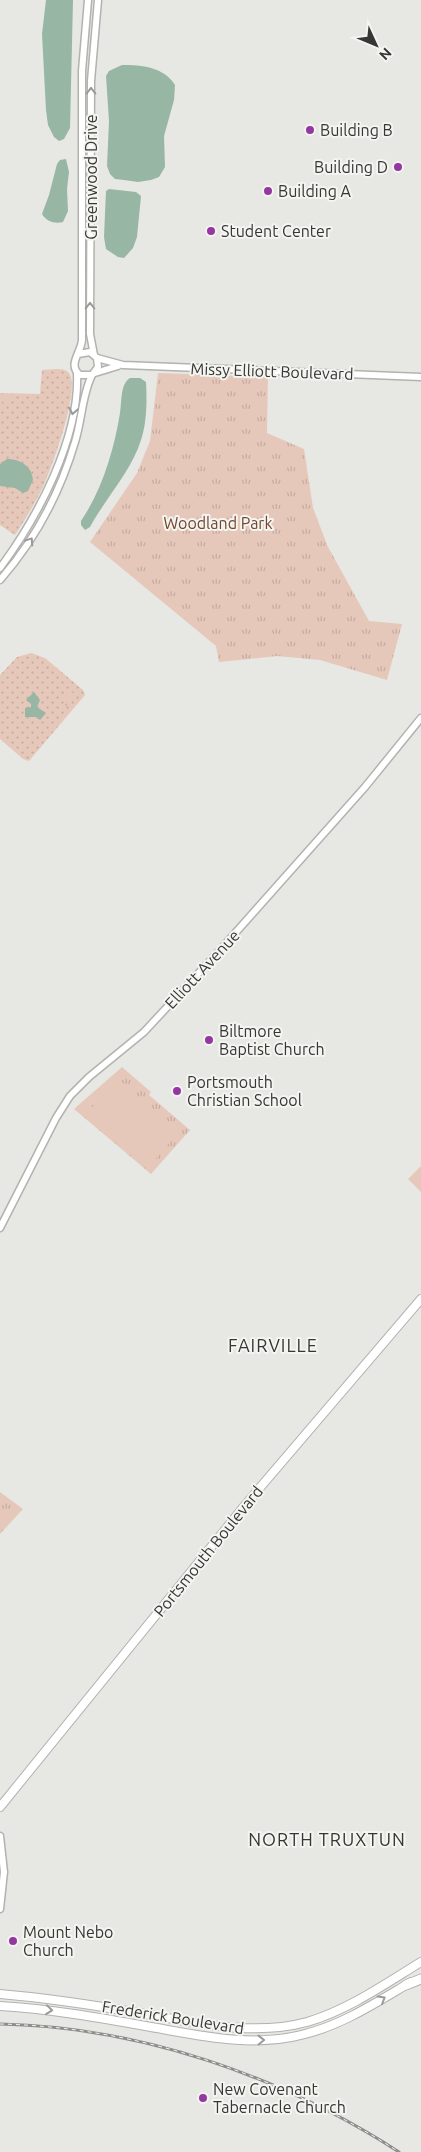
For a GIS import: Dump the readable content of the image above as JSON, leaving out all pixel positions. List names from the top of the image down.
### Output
{
  "streets": {
    "main road": ["Portsmouth Boulevard", "Frederick Boulevard"],
    "street": ["Greenwood Drive", "Missy Elliott Boulevard", "Elliott Avenue"]
  },
  "crossings": [
    ["Greenwood Drive", "Missy Elliott Boulevard"]
  ],
  "districts": ["FAIRVILLE", "NORTH TRUXTUN"],
  "parks": ["Woodland Park"],
  "places": [
    "Building B",
    "Building D",
    "Building A",
    "Student Center",
    "Biltmore Baptist Church",
    "Portsmouth Christian School",
    "Mount Nebo Church",
    "New Covenant Tabernacle Church"
  ],
  "north": "bottom right"
}
